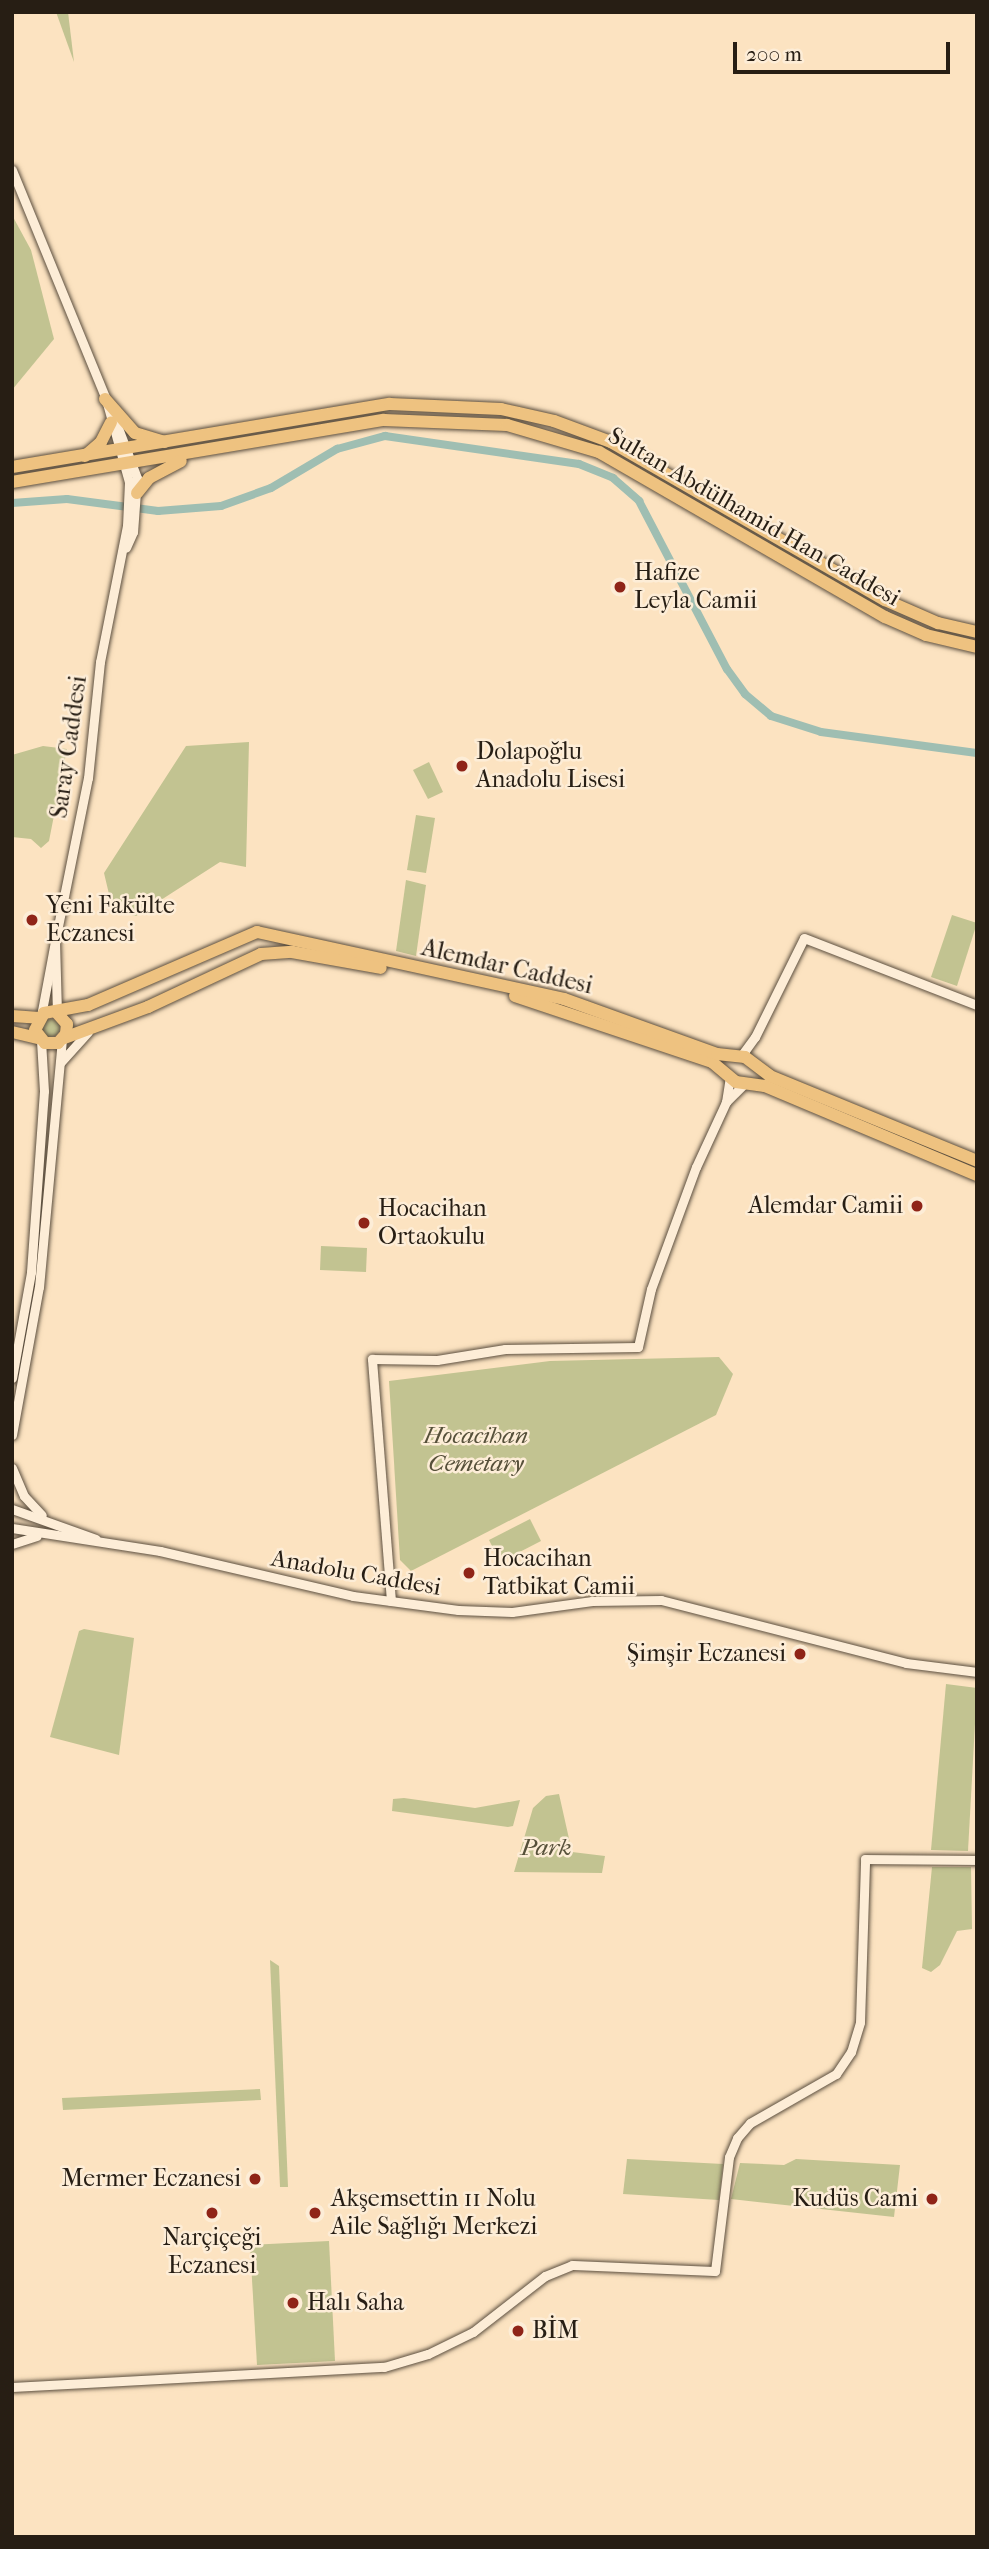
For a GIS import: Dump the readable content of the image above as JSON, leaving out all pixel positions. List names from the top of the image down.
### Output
{
  "streets": {
    "main road": ["Sultan Abdülhamid Han Caddesi", "Alemdar Caddesi"],
    "street": ["Saray Caddesi", "Anadolu Caddesi"]
  },
  "crossings": [
    ["Sultan Abdülhamid Han Caddesi", "Saray Caddesi"],
    ["Saray Caddesi", "Alemdar Caddesi"]
  ],
  "parks": ["Hocacihan Cemetary", "Park"],
  "places": [
    "Hafize Leyla Camii",
    "Dolapoğlu Anadolu Lisesi",
    "Yeni Fakülte Eczanesi",
    "Alemdar Camii",
    "Hocacihan Ortaokulu",
    "Hocacihan Tatbikat Camii",
    "Şimşir Eczanesi",
    "Mermer Eczanesi",
    "Kudüs Cami",
    "Narçiçeği Eczanesi",
    "Akşemsettin 11 Nolu Aile Sağlığı Merkezi",
    "Halı Saha",
    "BİM"
  ],
  "scale_bar": "200 m"
}
